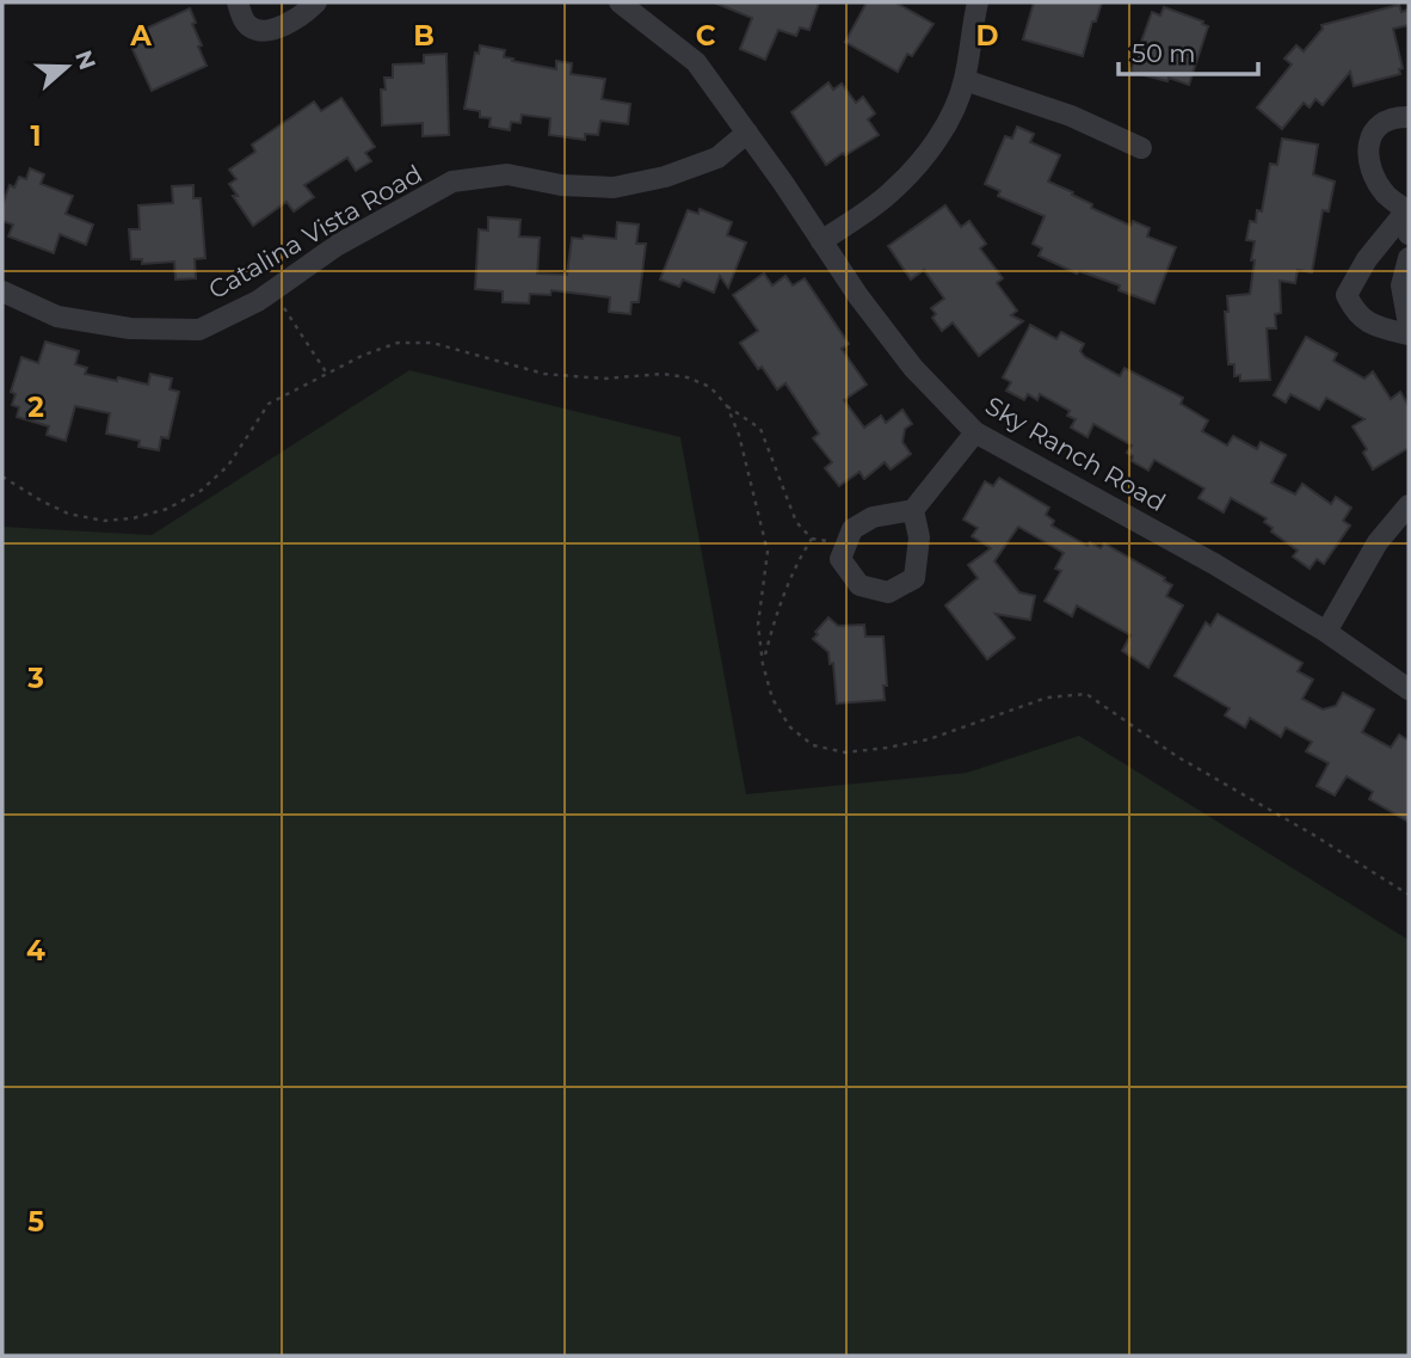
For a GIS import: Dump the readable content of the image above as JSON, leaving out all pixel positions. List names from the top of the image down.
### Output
{
  "streets": {
    "street": ["Catalina Vista Road", "Sky Ranch Road"]
  },
  "crossings": [
    ["Catalina Vista Road", "Sky Ranch Road"]
  ],
  "scale_bar": "50 m",
  "north": "right",
  "grid": {
    "columns": [
      "A",
      "B",
      "C",
      "D"
    ],
    "rows": [
      "1",
      "2",
      "3",
      "4",
      "5"
    ]
  }
}
